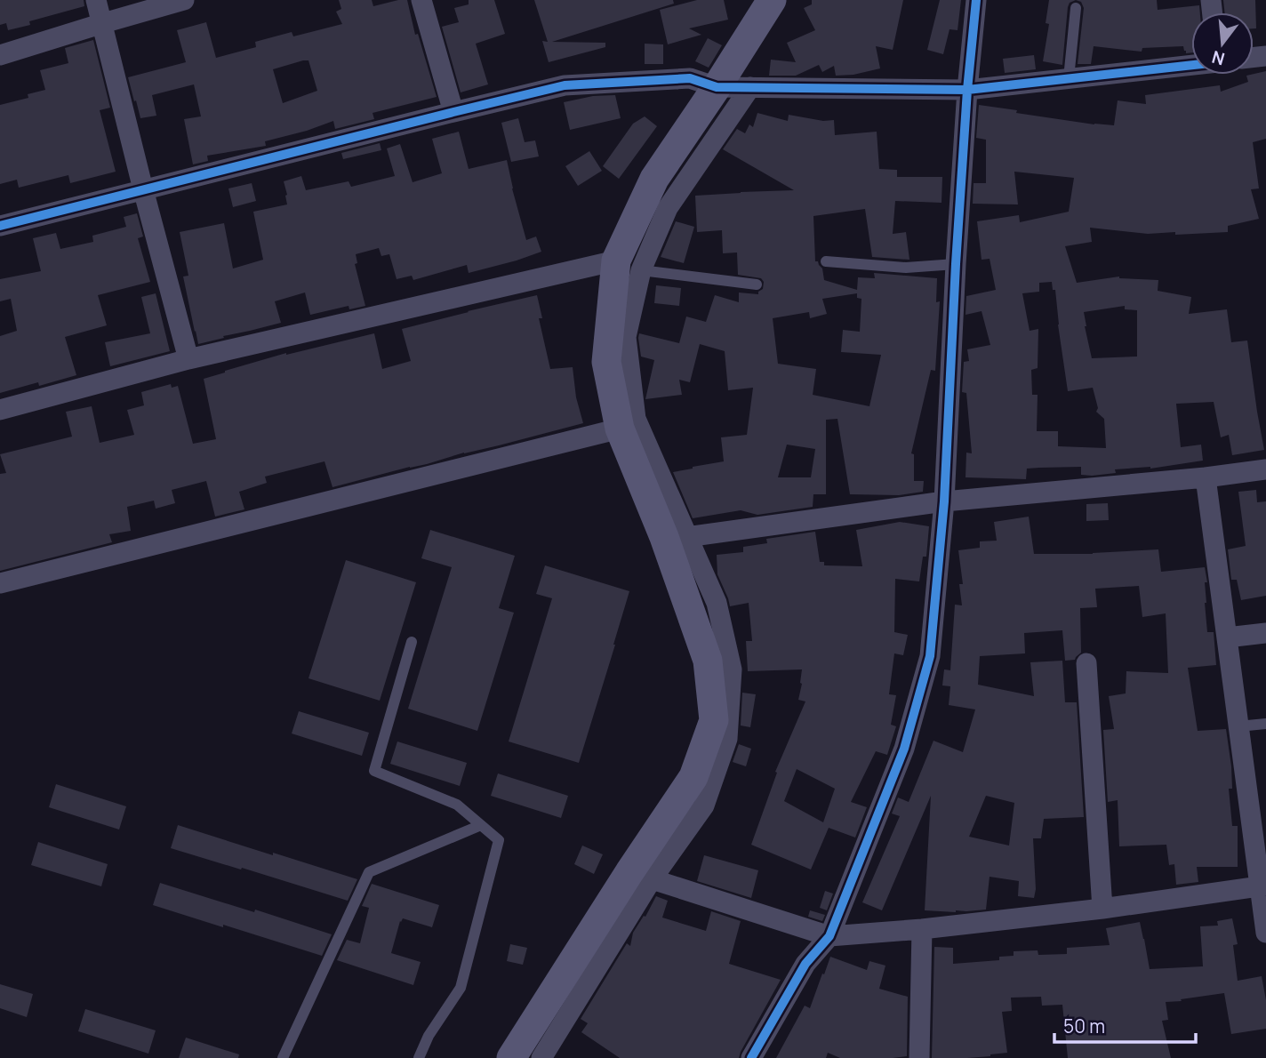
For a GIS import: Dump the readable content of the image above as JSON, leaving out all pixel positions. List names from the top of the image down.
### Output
{
  "scale_bar": "50 m",
  "north": "bottom"
}
